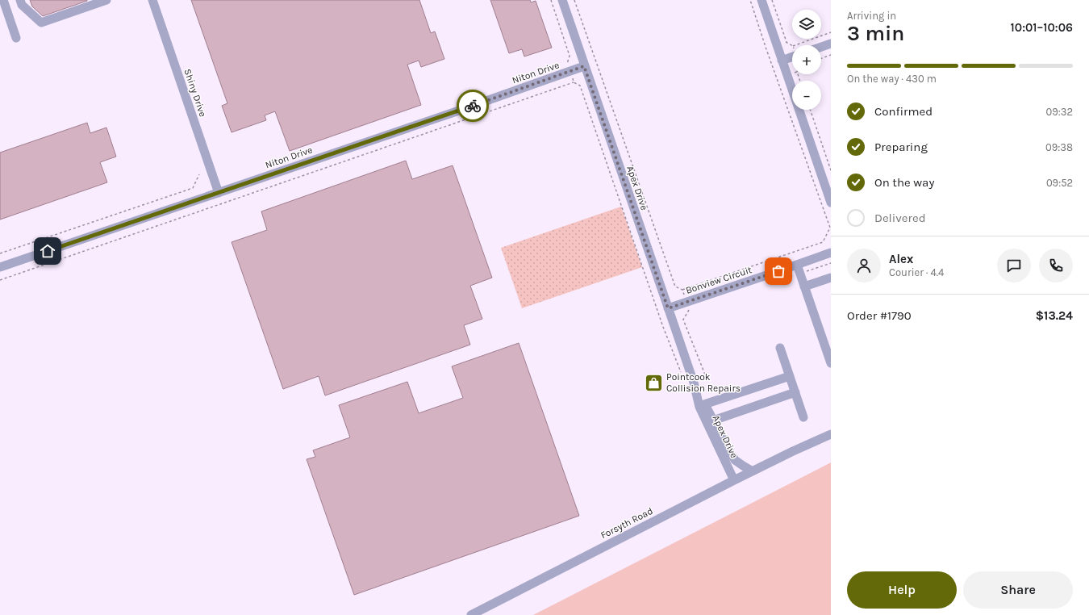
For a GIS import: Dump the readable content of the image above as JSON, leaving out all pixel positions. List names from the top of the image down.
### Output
{
  "streets": {
    "street": [
      "Niton Drive",
      "Shiny Drive",
      "Apex Drive",
      "Bonview Circuit",
      "Forsyth Road"
    ]
  },
  "crossings": [
    ["Niton Drive", "Shiny Drive"],
    ["Niton Drive", "Apex Drive"],
    ["Apex Drive", "Bonview Circuit"],
    ["Apex Drive", "Forsyth Road"]
  ],
  "places": {
    "shop": ["Pointcook Collision Repairs"]
  },
  "page": {
    "heading": ["3 min", "Arriving in", "10:01–10:06"],
    "panel": [
      "Alex",
      "Courier · 4.4",
      "Order #1790",
      "$13.24"
    ],
    "map_buttons": ["+", "−"],
    "bar": "On the way · 430 m",
    "list": [
      ["Confirmed", "09:32"],
      ["Preparing", "09:38"],
      ["On the way", "09:52"],
      "Delivered"
    ],
    "buttons": ["Help", "Share"]
  }
}
